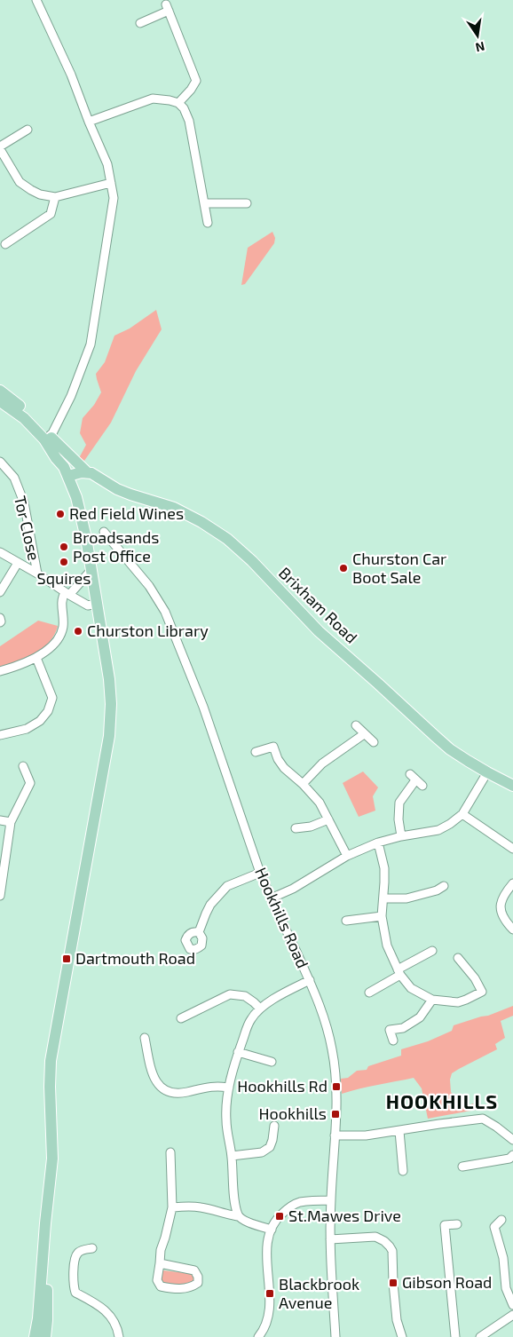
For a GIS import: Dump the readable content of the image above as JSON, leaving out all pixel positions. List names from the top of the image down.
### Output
{
  "streets": {
    "main road": ["Brixham Road"],
    "street": ["Tor Close", "Hookhills Road"]
  },
  "districts": ["HOOKHILLS"],
  "places": {
    "other": [
      "Red Field Wines",
      "Broadsands Post Office",
      "Squires",
      "Churston Car Boot Sale",
      "Churston Library"
    ],
    "transit": [
      "Dartmouth Road",
      "Hookhills Rd",
      "Hookhills",
      "St.Mawes Drive",
      "Gibson Road",
      "Blackbrook Avenue"
    ]
  },
  "north": "bottom"
}
